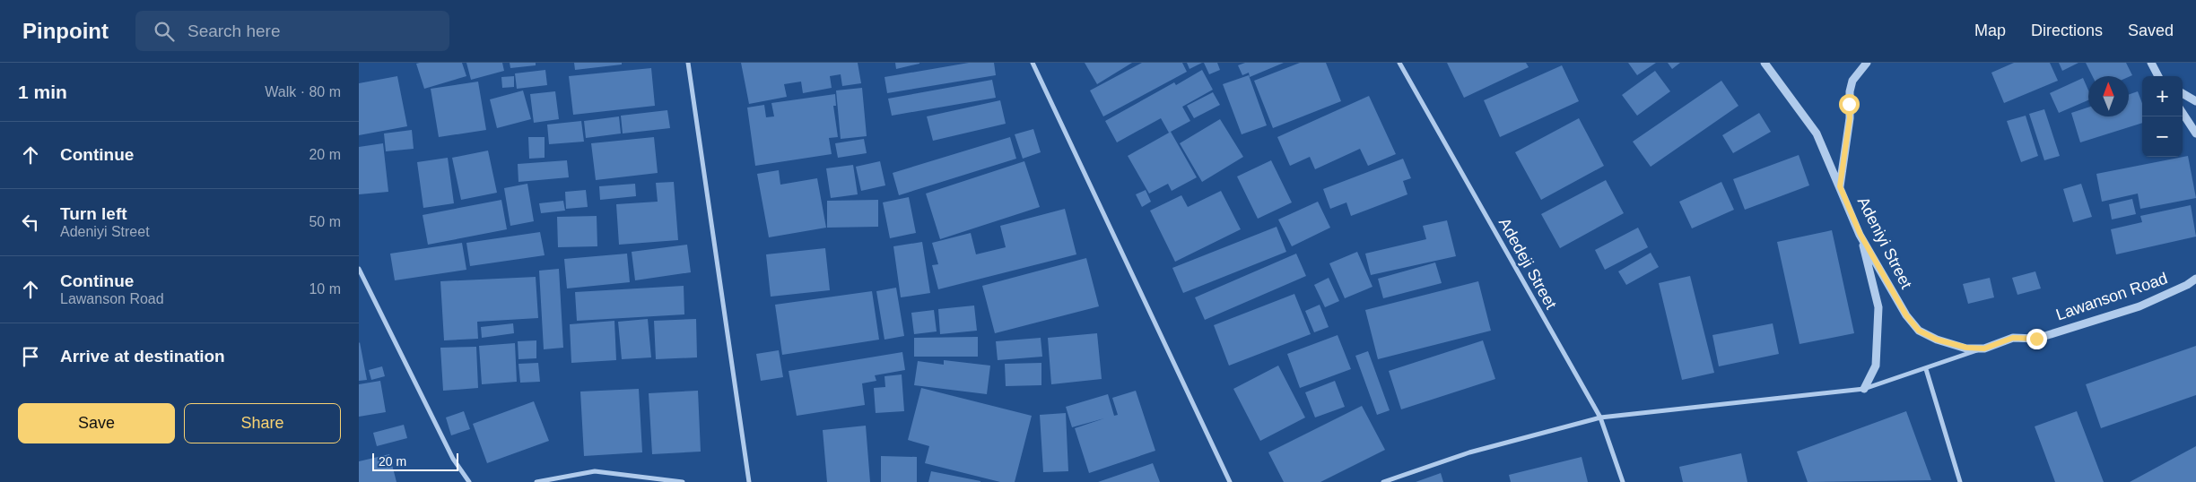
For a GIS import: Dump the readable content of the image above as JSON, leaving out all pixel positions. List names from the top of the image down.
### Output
{
  "streets": {
    "street": ["Adeniyi Street", "Adedeji Street", "Lawanson Road"]
  },
  "crossings": [
    ["Adeniyi Street", "Lawanson Road"]
  ],
  "scale_bar": "20 m",
  "north": "top",
  "page": {
    "header": "Pinpoint",
    "search": "Search here",
    "nav": ["Map", "Directions", "Saved"],
    "heading": ["1 min", "Walk · 80 m"],
    "map_buttons": ["+", "−"],
    "list": [
      ["Continue", "20 m"],
      ["Turn left", "Adeniyi Street", "50 m"],
      ["Continue", "Lawanson Road", "10 m"],
      "Arrive at destination"
    ],
    "buttons": ["Save", "Share"],
    "scale": "20 m"
  }
}
